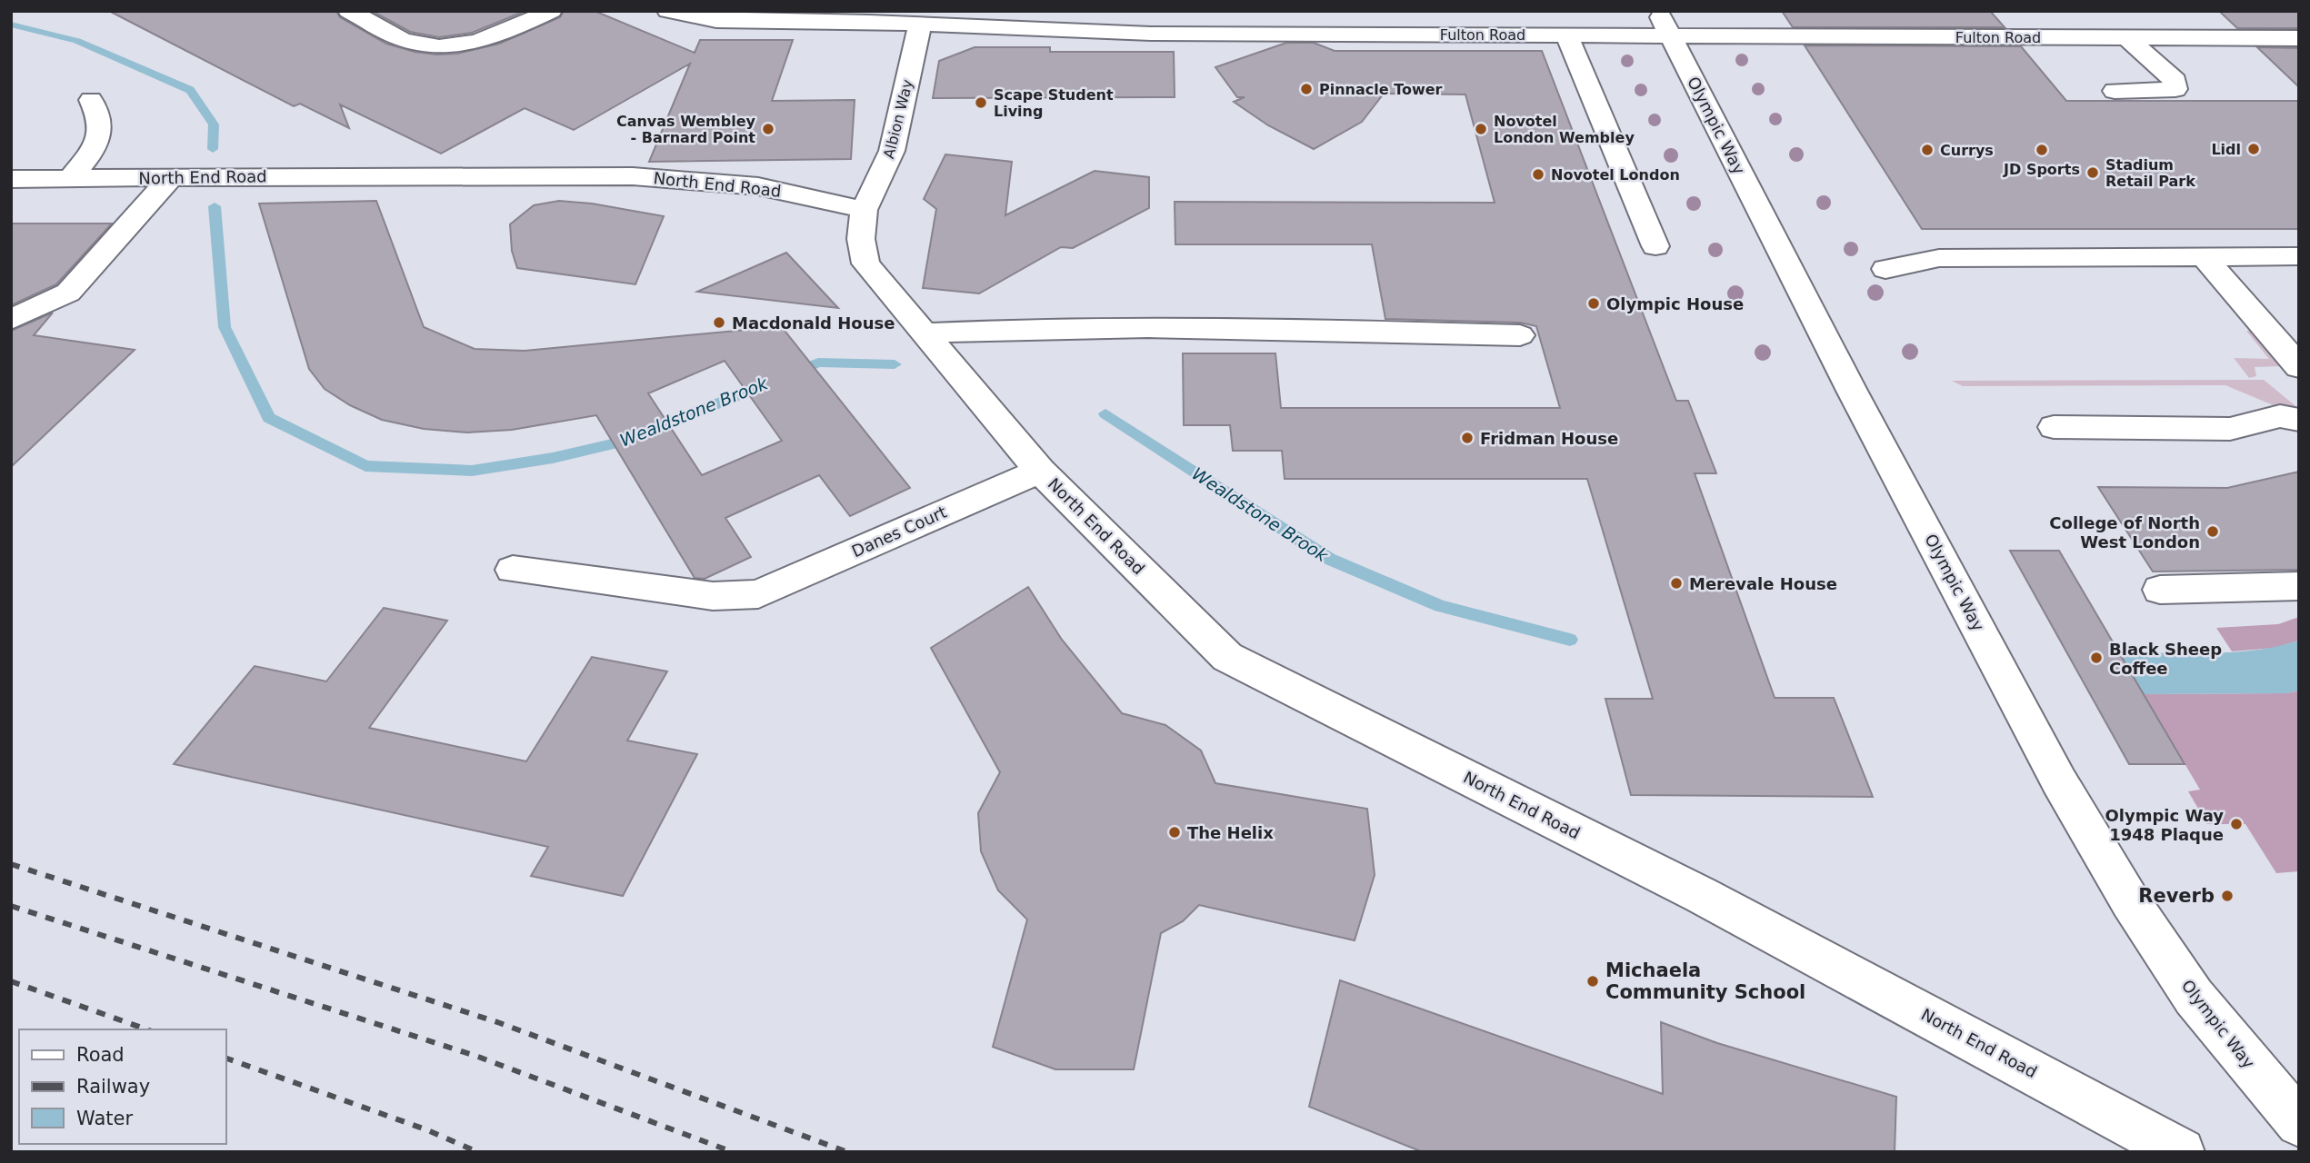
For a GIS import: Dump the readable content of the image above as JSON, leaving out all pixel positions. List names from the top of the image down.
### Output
{
  "streets": {
    "street": [
      "Fulton Road",
      "Albion Way",
      "Olympic Way",
      "North End Road",
      "Danes Court"
    ]
  },
  "crossings": [
    ["Fulton Road", "Albion Way"],
    ["Fulton Road", "Olympic Way"],
    ["Albion Way", "North End Road"],
    ["North End Road", "Danes Court"]
  ],
  "water": ["Wealdstone Brook"],
  "places": [
    "Pinnacle Tower",
    "Scape Student Living",
    "Canvas Wembley - Barnard Point",
    "Novotel London Wembley",
    "Lidl",
    "Currys",
    "JD Sports",
    "Stadium Retail Park",
    "Novotel London",
    "Olympic House",
    "Macdonald House",
    "Fridman House",
    "College of North West London",
    "Merevale House",
    "Black Sheep Coffee",
    "Olympic Way 1948 Plaque",
    "The Helix",
    "Reverb",
    "Michaela Community School"
  ],
  "legend": ["Road", "Railway", "Water"]
}
